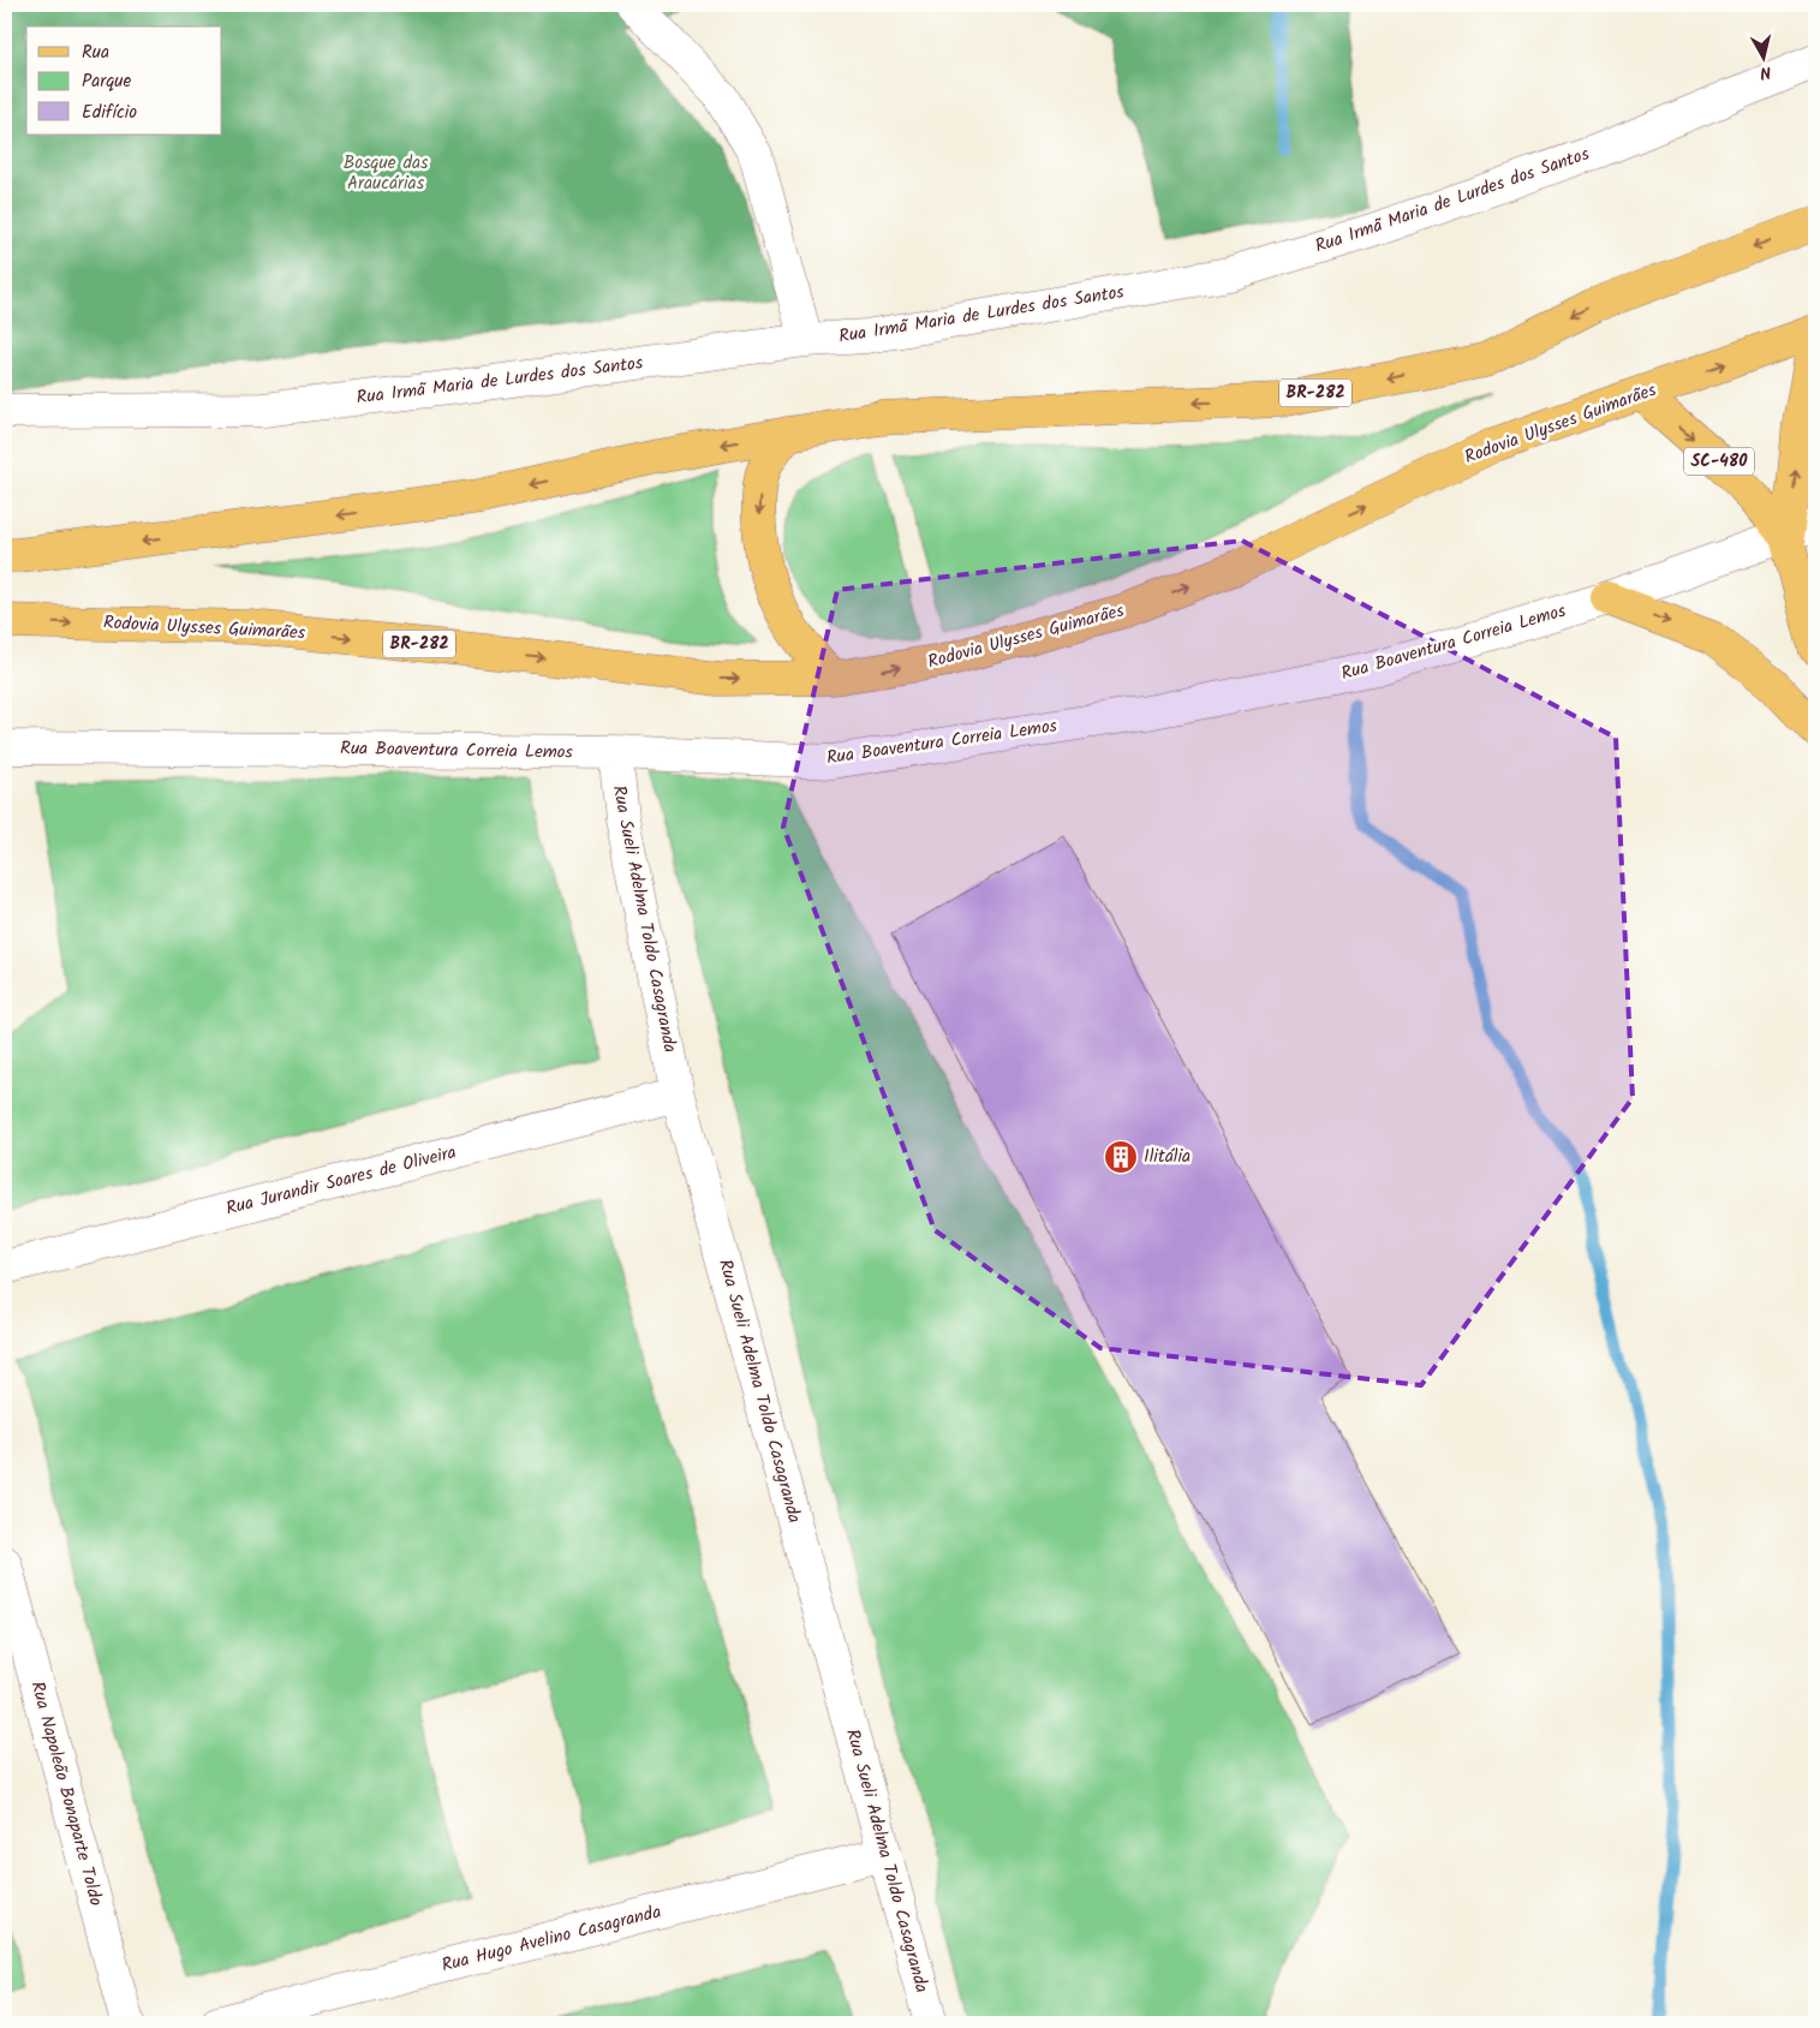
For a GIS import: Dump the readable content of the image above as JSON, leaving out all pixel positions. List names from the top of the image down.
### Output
{
  "streets": {
    "main road": ["BR-282", "Rodovia Ulysses Guimarães", "SC-480"],
    "street": [
      "Rua Irmã Maria de Lurdes dos Santos",
      "Rua Boaventura Correia Lemos",
      "Rua Sueli Adelma Toldo Casagranda",
      "Rua Jurandir Soares de Oliveira",
      "Rua Napoleão Bonaparte Toldo",
      "Rua Hugo Avelino Casagranda"
    ]
  },
  "crossings": [
    ["Rodovia Ulysses Guimarães", "SC-480"],
    ["SC-480", "Rua Boaventura Correia Lemos"],
    ["Rua Boaventura Correia Lemos", "Rua Sueli Adelma Toldo Casagranda"],
    ["Rua Sueli Adelma Toldo Casagranda", "Rua Jurandir Soares de Oliveira"],
    ["Rua Sueli Adelma Toldo Casagranda", "Rua Hugo Avelino Casagranda"]
  ],
  "parks": ["Bosque das Araucárias"],
  "places": {
    "building": ["Ilitália"]
  },
  "legend": ["Rua", "Parque", "Edifício"],
  "north": "bottom"
}
